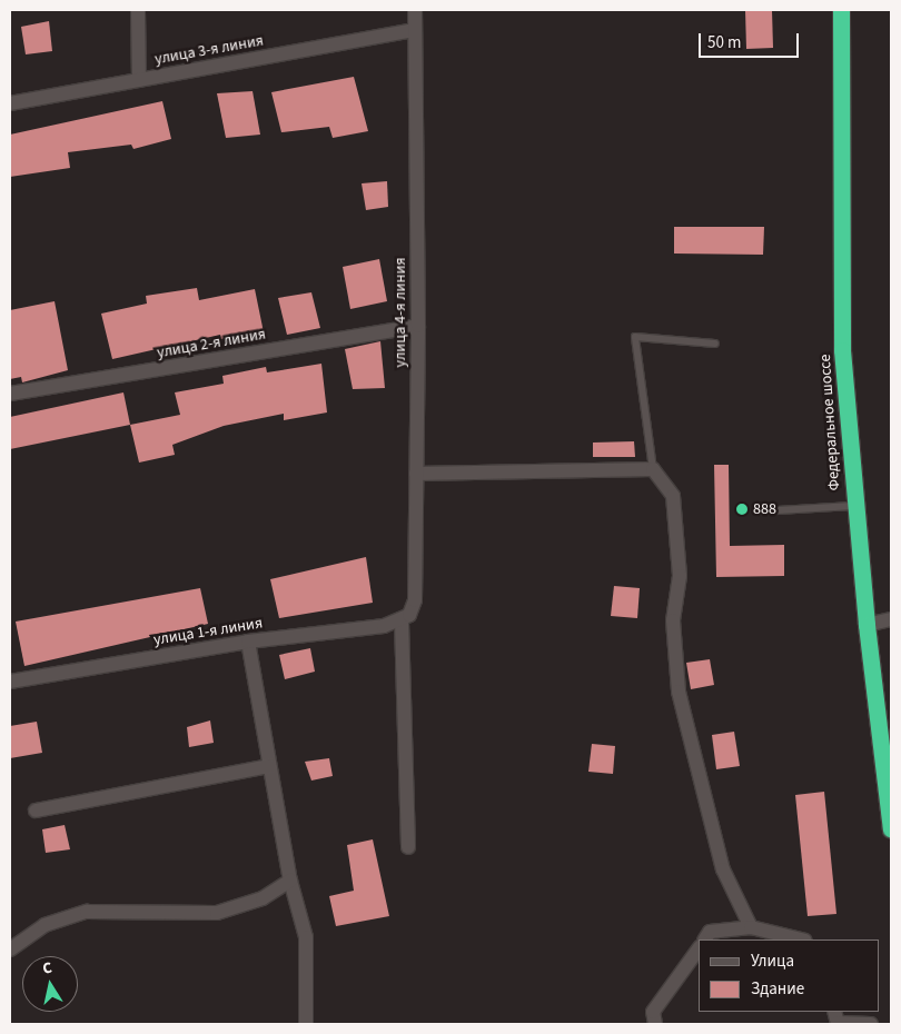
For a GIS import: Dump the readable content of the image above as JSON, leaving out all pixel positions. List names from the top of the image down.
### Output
{
  "streets": {
    "highway": ["Федеральное шоссе"],
    "street": [
      "улица 3-я линия",
      "улица 4-я линия",
      "улица 2-я линия",
      "улица 1-я линия"
    ]
  },
  "crossings": [
    ["улица 3-я линия", "улица 4-я линия"],
    ["улица 4-я линия", "улица 2-я линия"],
    ["улица 4-я линия", "улица 1-я линия"]
  ],
  "places": ["888"],
  "legend": ["Улица", "Здание"],
  "scale_bar": "50 m",
  "north": "top"
}
